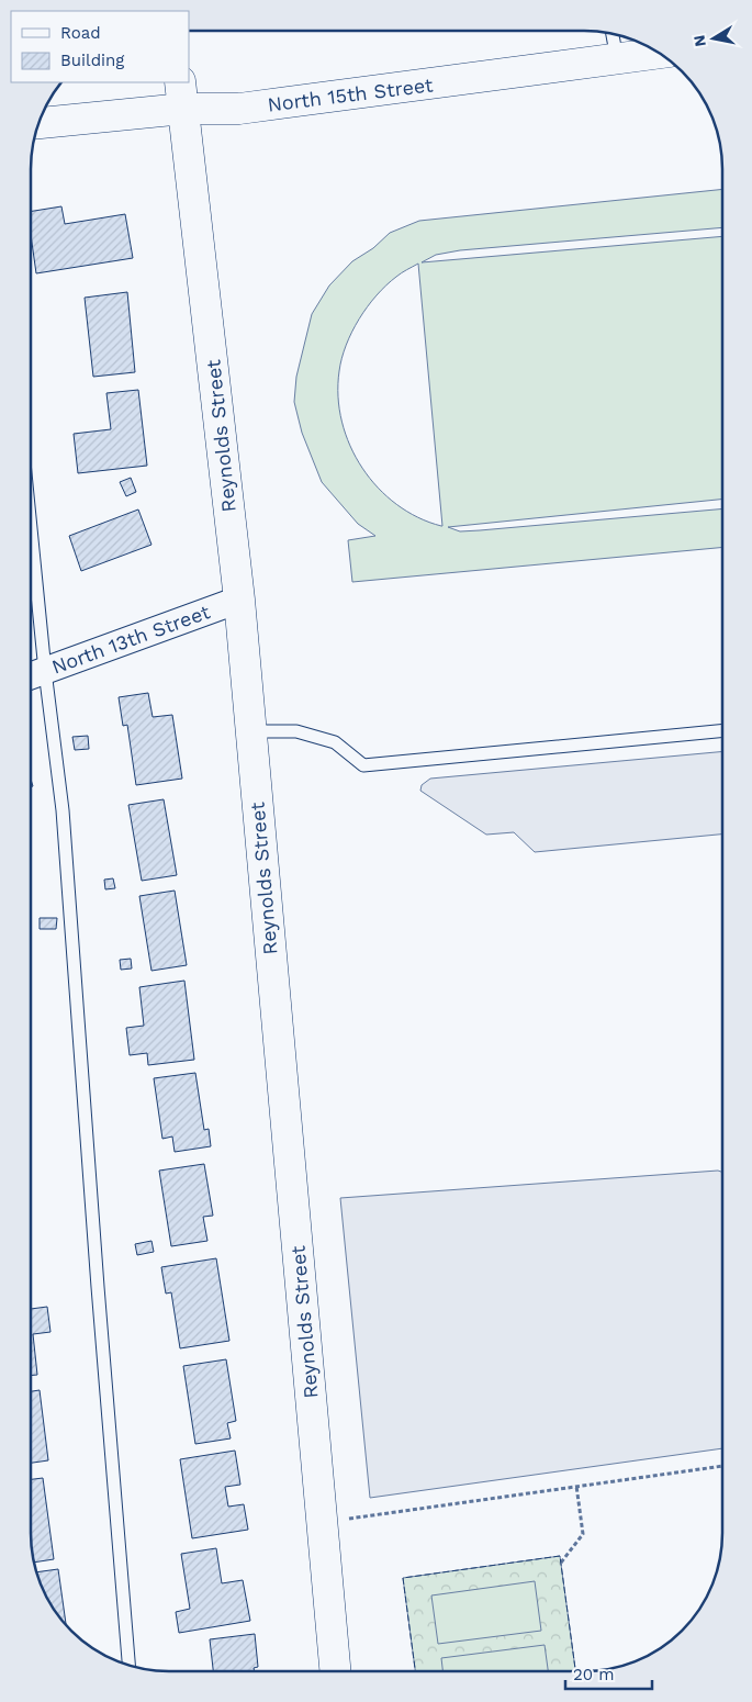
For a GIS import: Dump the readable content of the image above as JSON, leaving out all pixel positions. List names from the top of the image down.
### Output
{
  "streets": {
    "main road": ["North 15th Street", "Reynolds Street"],
    "street": ["North 13th Street"]
  },
  "crossings": [
    ["North 15th Street", "Reynolds Street"],
    ["Reynolds Street", "North 13th Street"]
  ],
  "legend": ["Road", "Building"],
  "scale_bar": "20 m",
  "north": "left"
}
